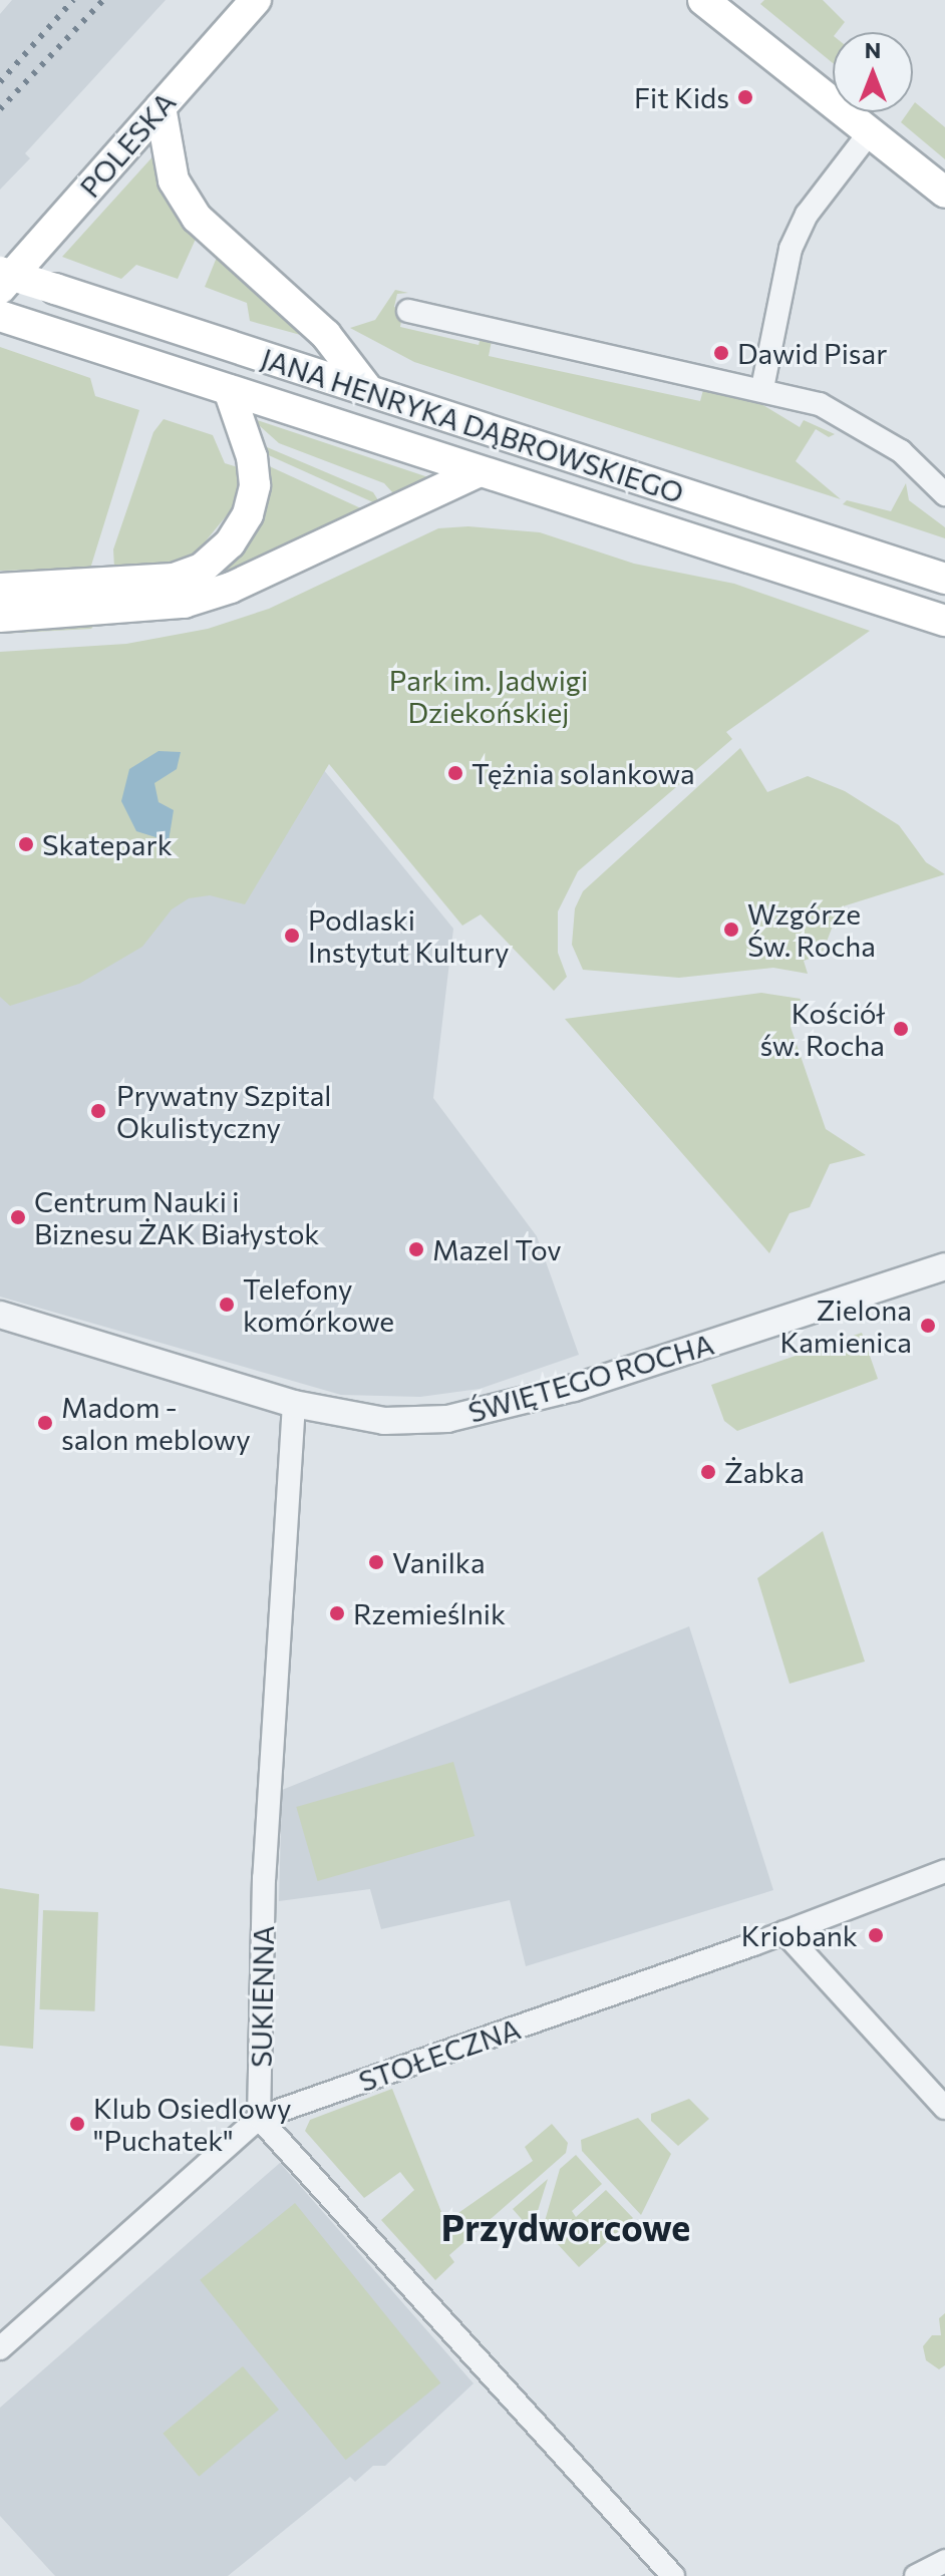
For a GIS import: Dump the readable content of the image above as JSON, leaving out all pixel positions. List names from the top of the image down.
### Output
{
  "streets": {
    "main road": ["POLESKA", "JANA HENRYKA DĄBROWSKIEGO"],
    "street": ["ŚWIĘTEGO ROCHA", "SUKIENNA", "STOŁECZNA"]
  },
  "crossings": [
    ["ŚWIĘTEGO ROCHA", "SUKIENNA"],
    ["SUKIENNA", "STOŁECZNA"]
  ],
  "districts": ["Przydworcowe"],
  "parks": ["Park im. Jadwigi Dziekońskiej"],
  "places": [
    "Fit Kids",
    "Dawid Pisar",
    "Tężnia solankowa",
    "Skatepark",
    "Wzgórze Św. Rocha",
    "Podlaski Instytut Kultury",
    "Kościół św. Rocha",
    "Prywatny Szpital Okulistyczny",
    "Centrum Nauki i Biznesu ŻAK Białystok",
    "Mazel Tov",
    "Telefony komórkowe",
    "Zielona Kamienica",
    "Madom - salon meblowy",
    "Żabka",
    "Vanilka",
    "Rzemieślnik",
    "Kriobank",
    "Klub Osiedlowy \"Puchatek\""
  ],
  "north": "top"
}
